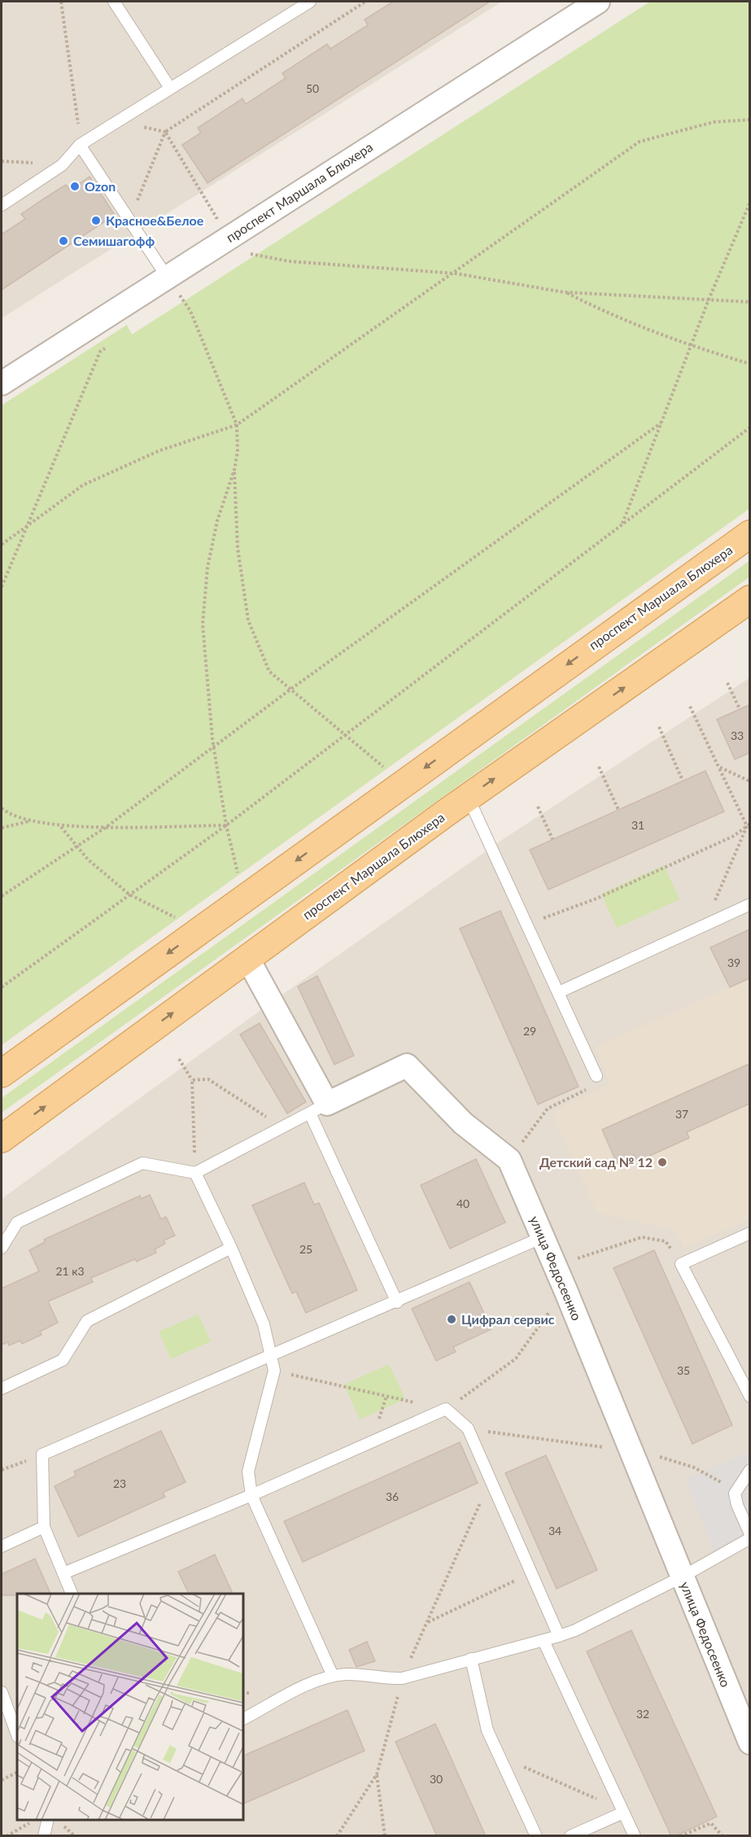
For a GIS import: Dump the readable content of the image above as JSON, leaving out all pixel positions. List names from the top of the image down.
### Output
{
  "streets": {
    "main road": ["проспект Маршала Блюхера"],
    "street": ["улица Федосеенко"]
  },
  "places": [
    "Ozon",
    "Красное&Белое",
    "Семишагофф",
    "Детский сад № 12",
    "Цифрал сервис"
  ],
  "house_numbers": [
    "50",
    "33",
    "31",
    "39",
    "29",
    "37",
    "40",
    "25",
    "21 к3",
    "35",
    "23",
    "36",
    "34",
    "32",
    "30"
  ]
}
